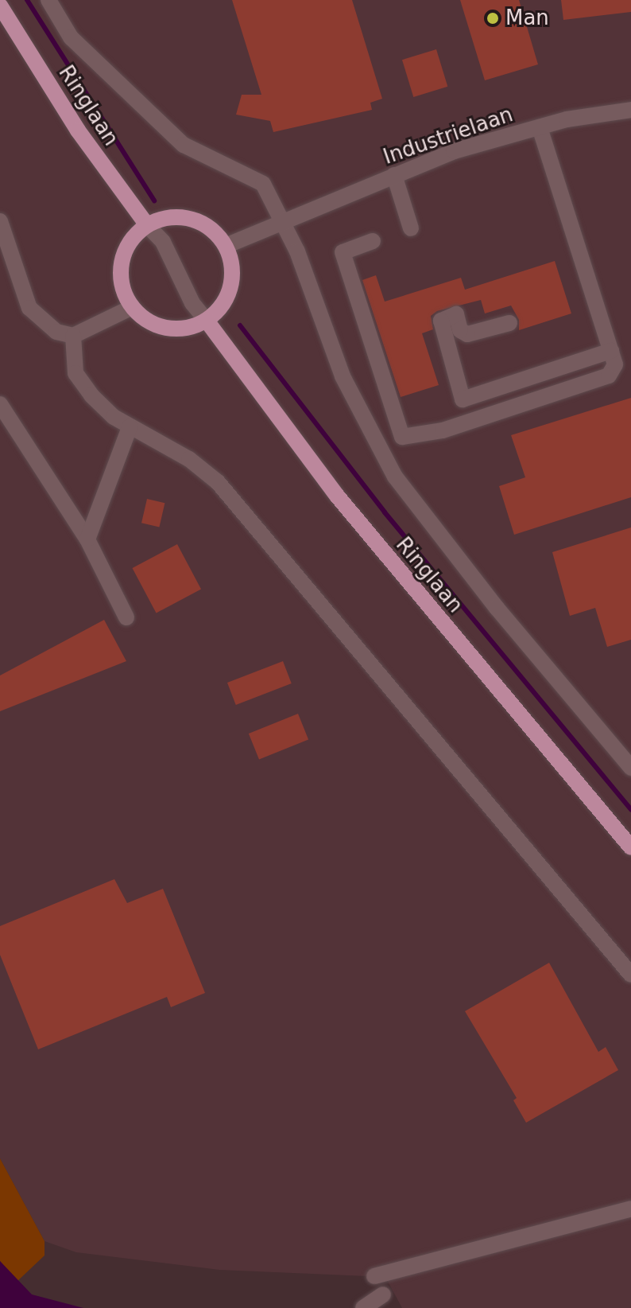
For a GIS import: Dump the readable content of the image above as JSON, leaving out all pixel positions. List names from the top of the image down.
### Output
{
  "streets": {
    "main road": ["Ringlaan"],
    "street": ["Industrielaan"]
  },
  "crossings": [
    ["Ringlaan", "Industrielaan"]
  ],
  "places": ["Man"]
}
